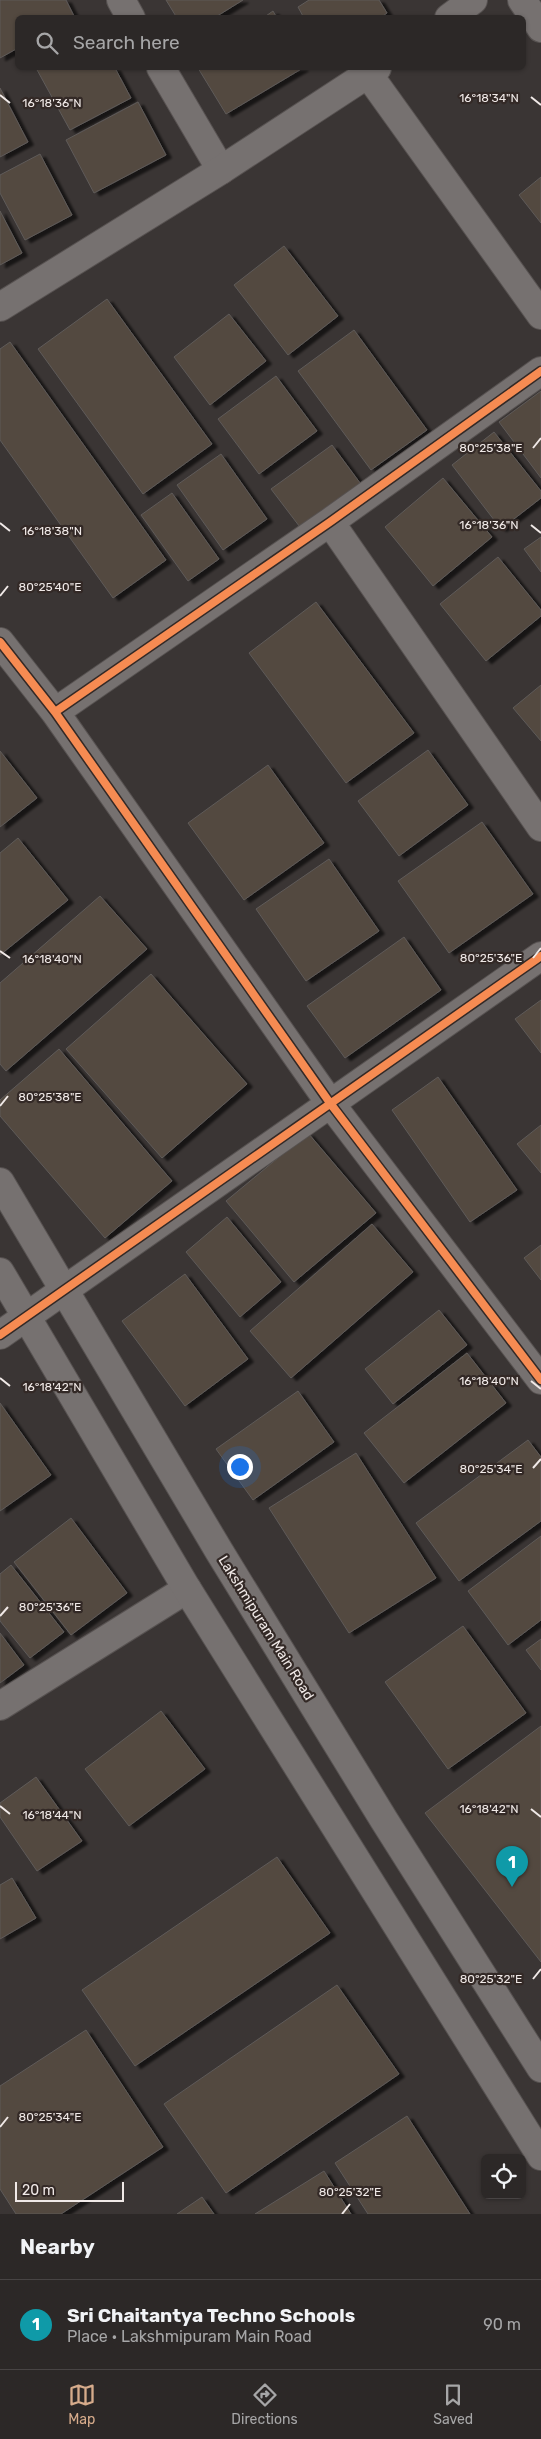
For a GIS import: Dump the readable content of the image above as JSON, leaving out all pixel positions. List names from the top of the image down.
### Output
{
  "streets": {
    "street": ["Lakshmipuram Main Road"]
  },
  "scale_bar": "20 m",
  "page": {
    "search": "Search here",
    "pins": "1",
    "scale": "20 m",
    "heading": "Nearby",
    "list": [
      {
        "mark": "1",
        "name": "Sri Chaitantya Techno Schools",
        "note": "Place · Lakshmipuram Main Road",
        "value": "90 m"
      }
    ],
    "nav": ["Map", "Directions", "Saved"]
  },
  "coordinates": [
    "16°18'34\"N",
    "16°18'36\"N",
    "80°25'38\"E",
    "16°18'38\"N",
    "80°25'40\"E",
    "80°25'36\"E",
    "16°18'40\"N",
    "16°18'42\"N",
    "80°25'34\"E",
    "16°18'44\"N",
    "80°25'32\"E"
  ]
}
